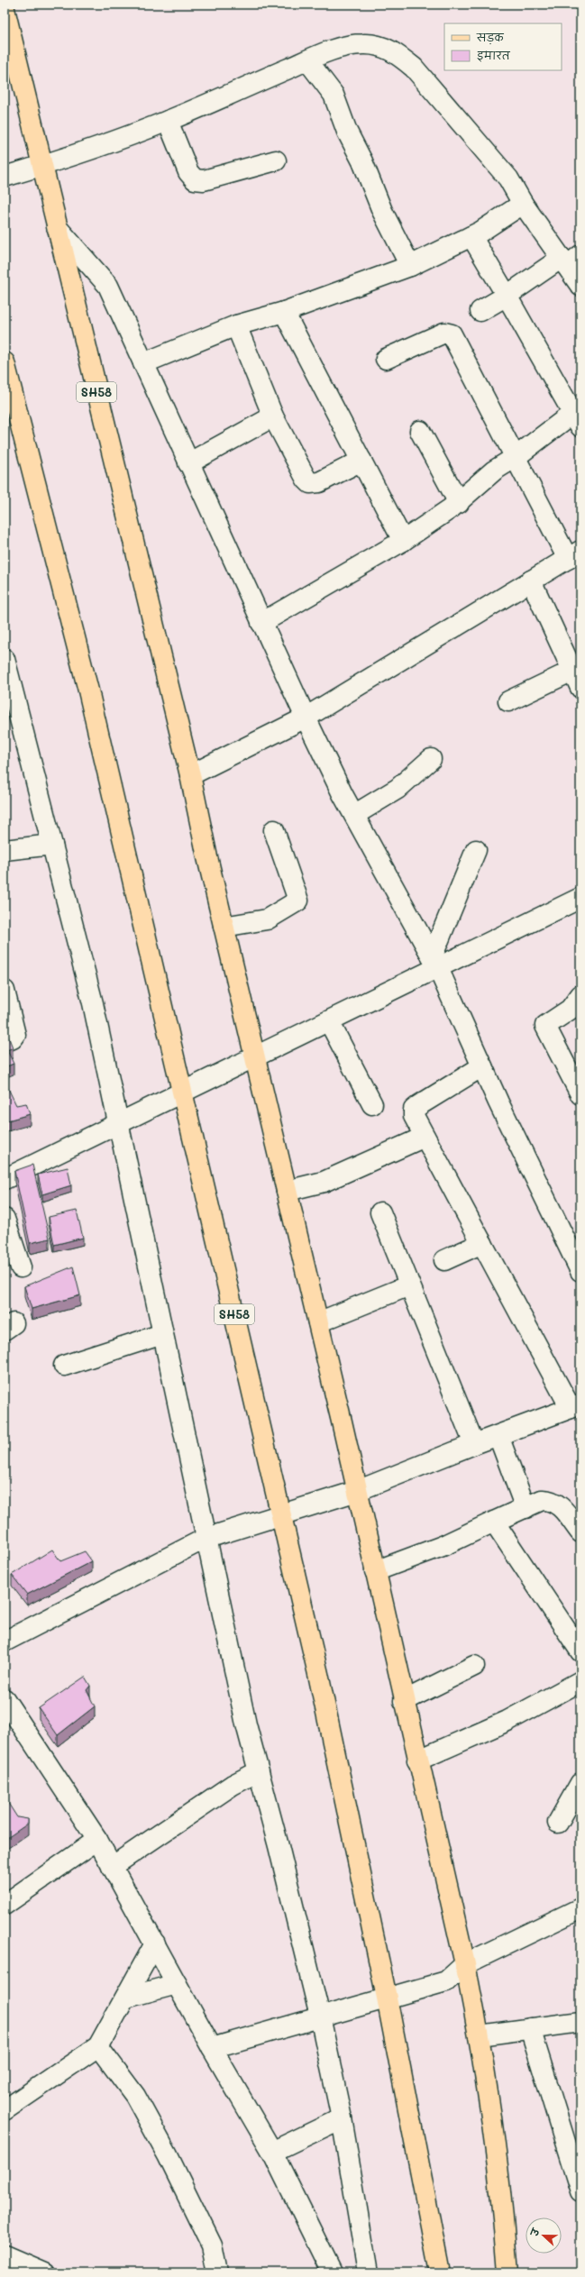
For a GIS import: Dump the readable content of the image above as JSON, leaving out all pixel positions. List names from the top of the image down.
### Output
{
  "streets": {
    "main road": ["SH58"]
  },
  "legend": ["सड़क", "इमारत"],
  "north": "left"
}
